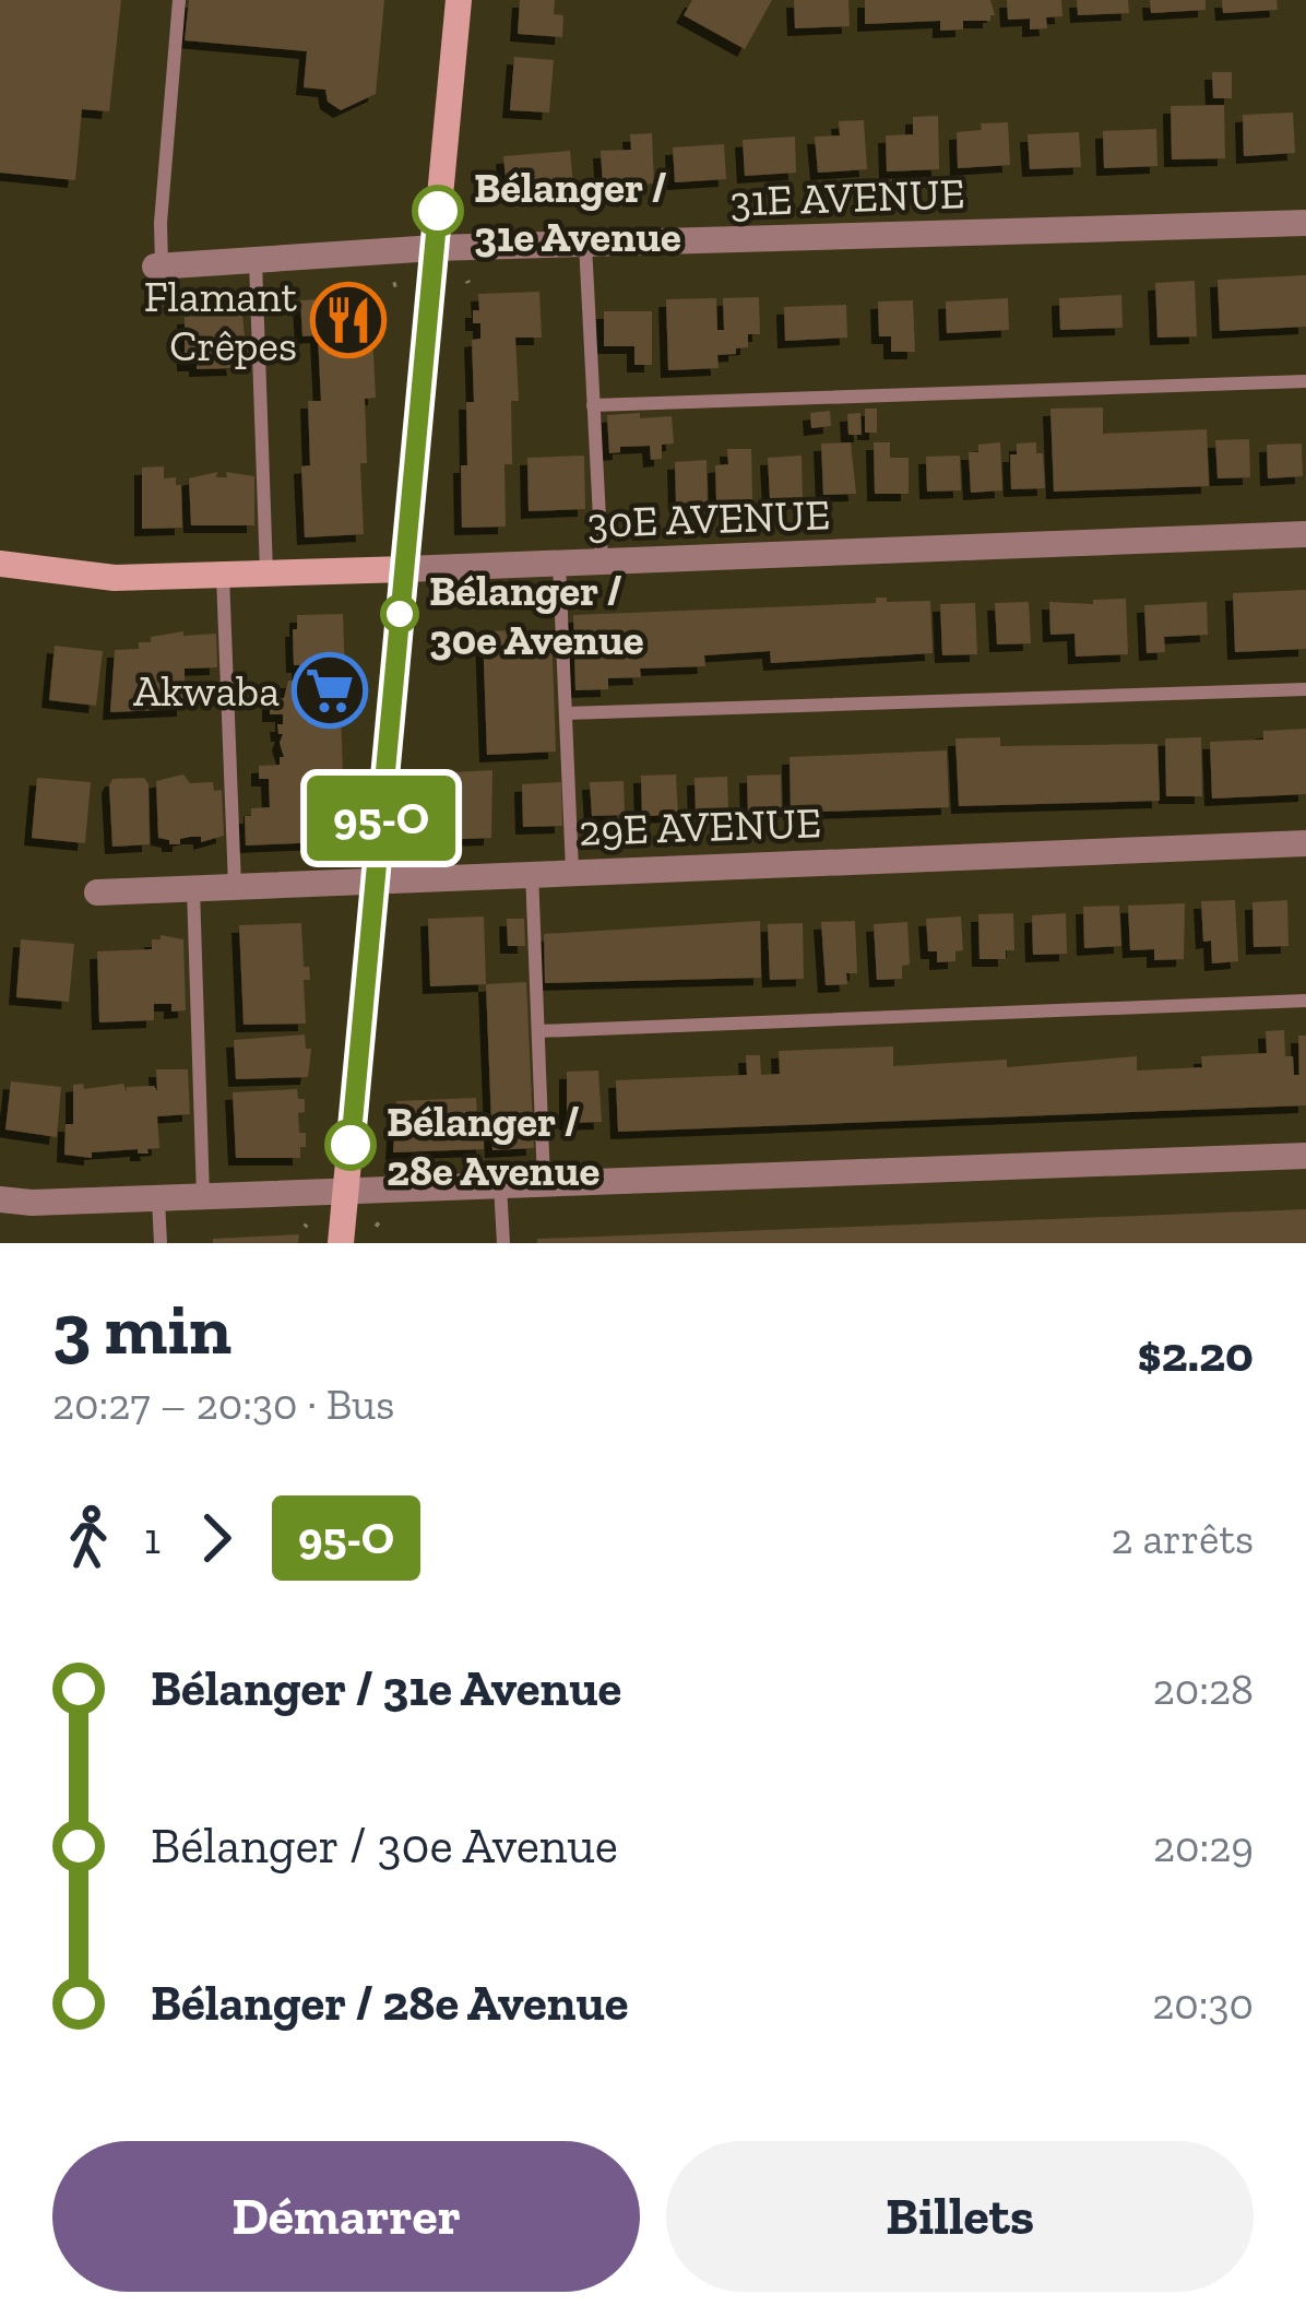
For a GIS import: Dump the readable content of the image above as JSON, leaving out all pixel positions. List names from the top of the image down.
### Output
{
  "streets": {
    "street": ["31E AVENUE", "30E AVENUE", "29E AVENUE"]
  },
  "places": {
    "other": ["Bélanger / 31e Avenue", "Bélanger / 30e Avenue", "Bélanger / 28e Avenue"],
    "restaurant": ["Flamant Crêpes"],
    "supermarket": ["Akwaba"]
  },
  "lines": ["bus line 95-O"],
  "page": {
    "on_map": "95-O",
    "heading": ["3 min", "20:27 – 20:30 · Bus", "$2.20"],
    "legs": ["1", "95-O", "2 arrêts"],
    "list": [
      {
        "name": "Bélanger / 31e Avenue",
        "value": "20:28"
      },
      {
        "name": "Bélanger / 30e Avenue",
        "value": "20:29"
      },
      {
        "name": "Bélanger / 28e Avenue",
        "value": "20:30"
      }
    ],
    "buttons": ["Démarrer", "Billets"]
  }
}
